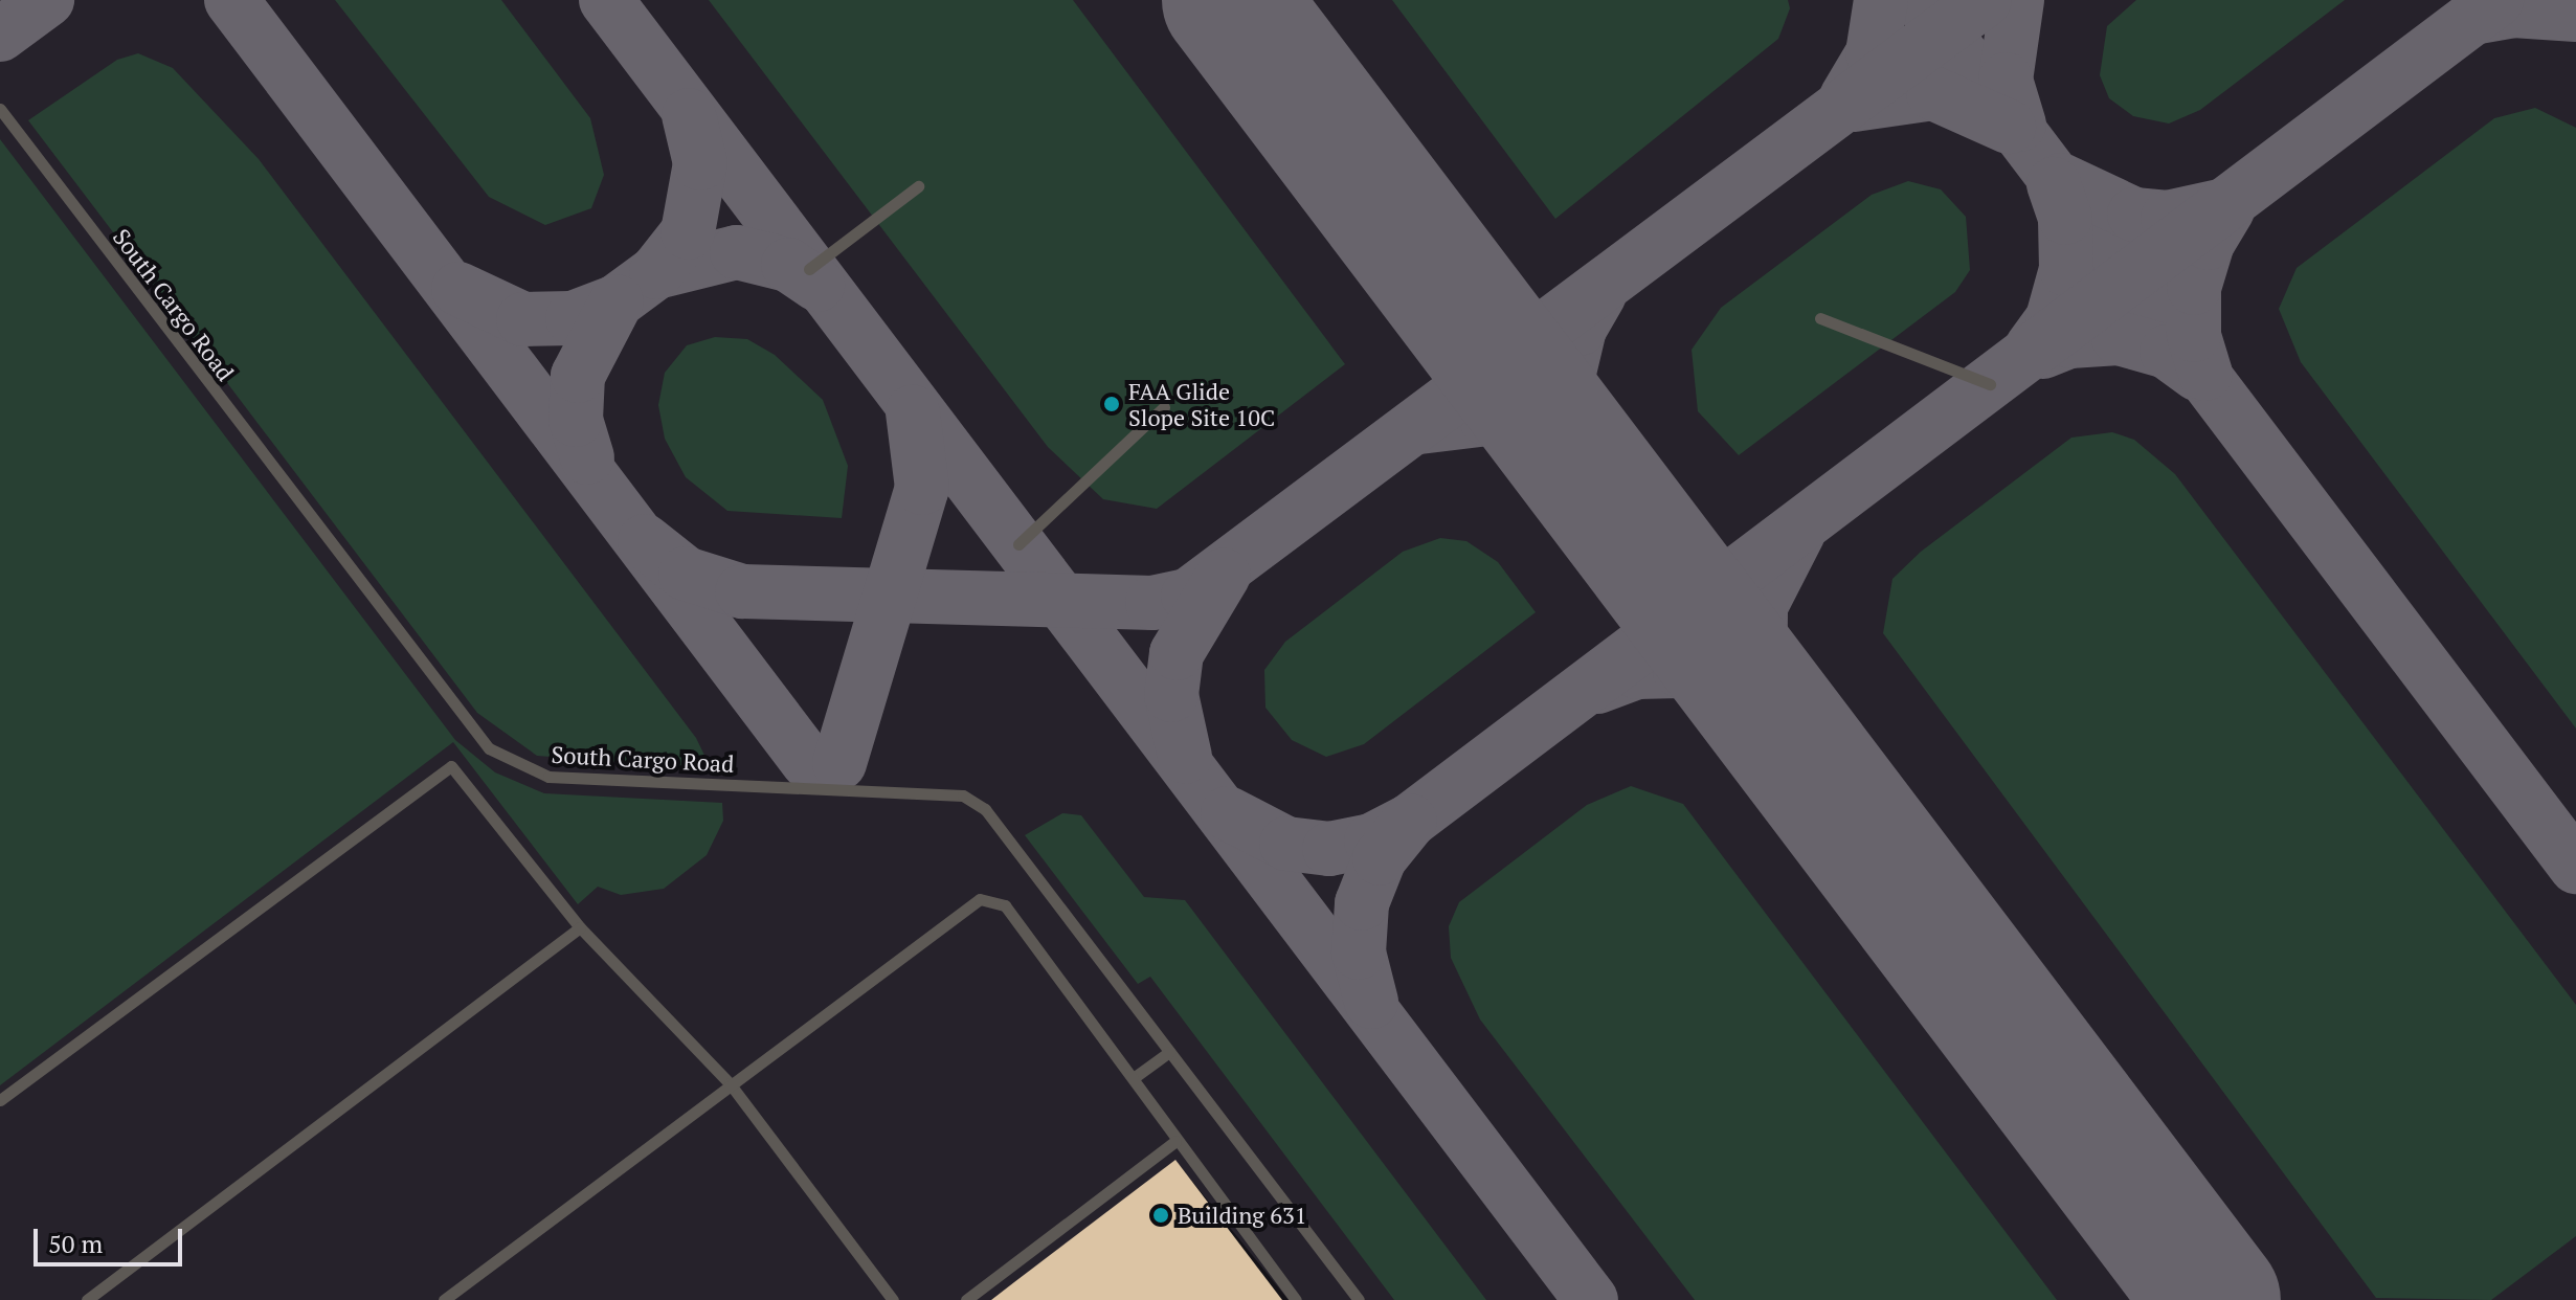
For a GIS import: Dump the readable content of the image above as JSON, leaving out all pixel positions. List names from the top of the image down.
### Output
{
  "streets": {
    "lane": ["South Cargo Road"]
  },
  "places": ["FAA Glide Slope Site 10C", "Building 631"],
  "scale_bar": "50 m"
}
